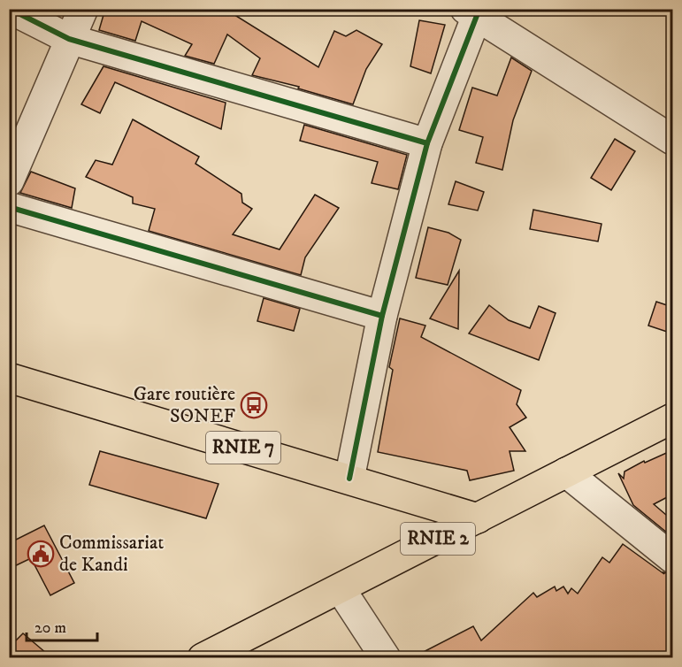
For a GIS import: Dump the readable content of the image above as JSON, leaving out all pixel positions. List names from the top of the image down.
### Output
{
  "streets": {
    "main road": ["RNIE 7", "RNIE 2"]
  },
  "crossings": [
    ["RNIE 7", "RNIE 2"]
  ],
  "places": {
    "bus stop": ["Gare routière SONEF"],
    "public building": ["Commissariat de Kandi"]
  },
  "scale_bar": "20 m"
}
